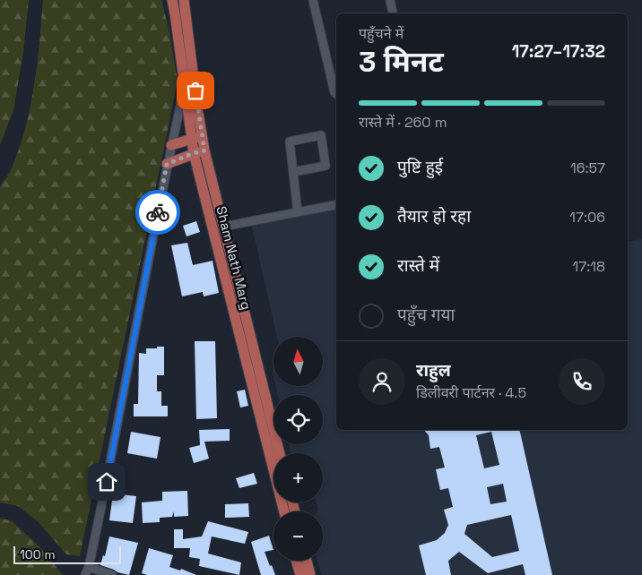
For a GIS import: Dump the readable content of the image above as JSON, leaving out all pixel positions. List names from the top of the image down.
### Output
{
  "streets": {
    "main road": ["Sham Nath Marg"]
  },
  "scale_bar": "100 m",
  "north": "top",
  "page": {
    "heading": ["3 मिनट", "पहुँचने में", "17:27–17:32"],
    "panel": ["राहुल", "डिलीवरी पार्टनर · 4.5"],
    "bar": "रास्ते में · 260 m",
    "list": [
      ["पुष्टि हुई", "16:57"],
      ["तैयार हो रहा", "17:06"],
      ["रास्ते में", "17:18"],
      "पहुँच गया"
    ],
    "map_buttons": ["+", "−"],
    "scale": "100 m"
  }
}
